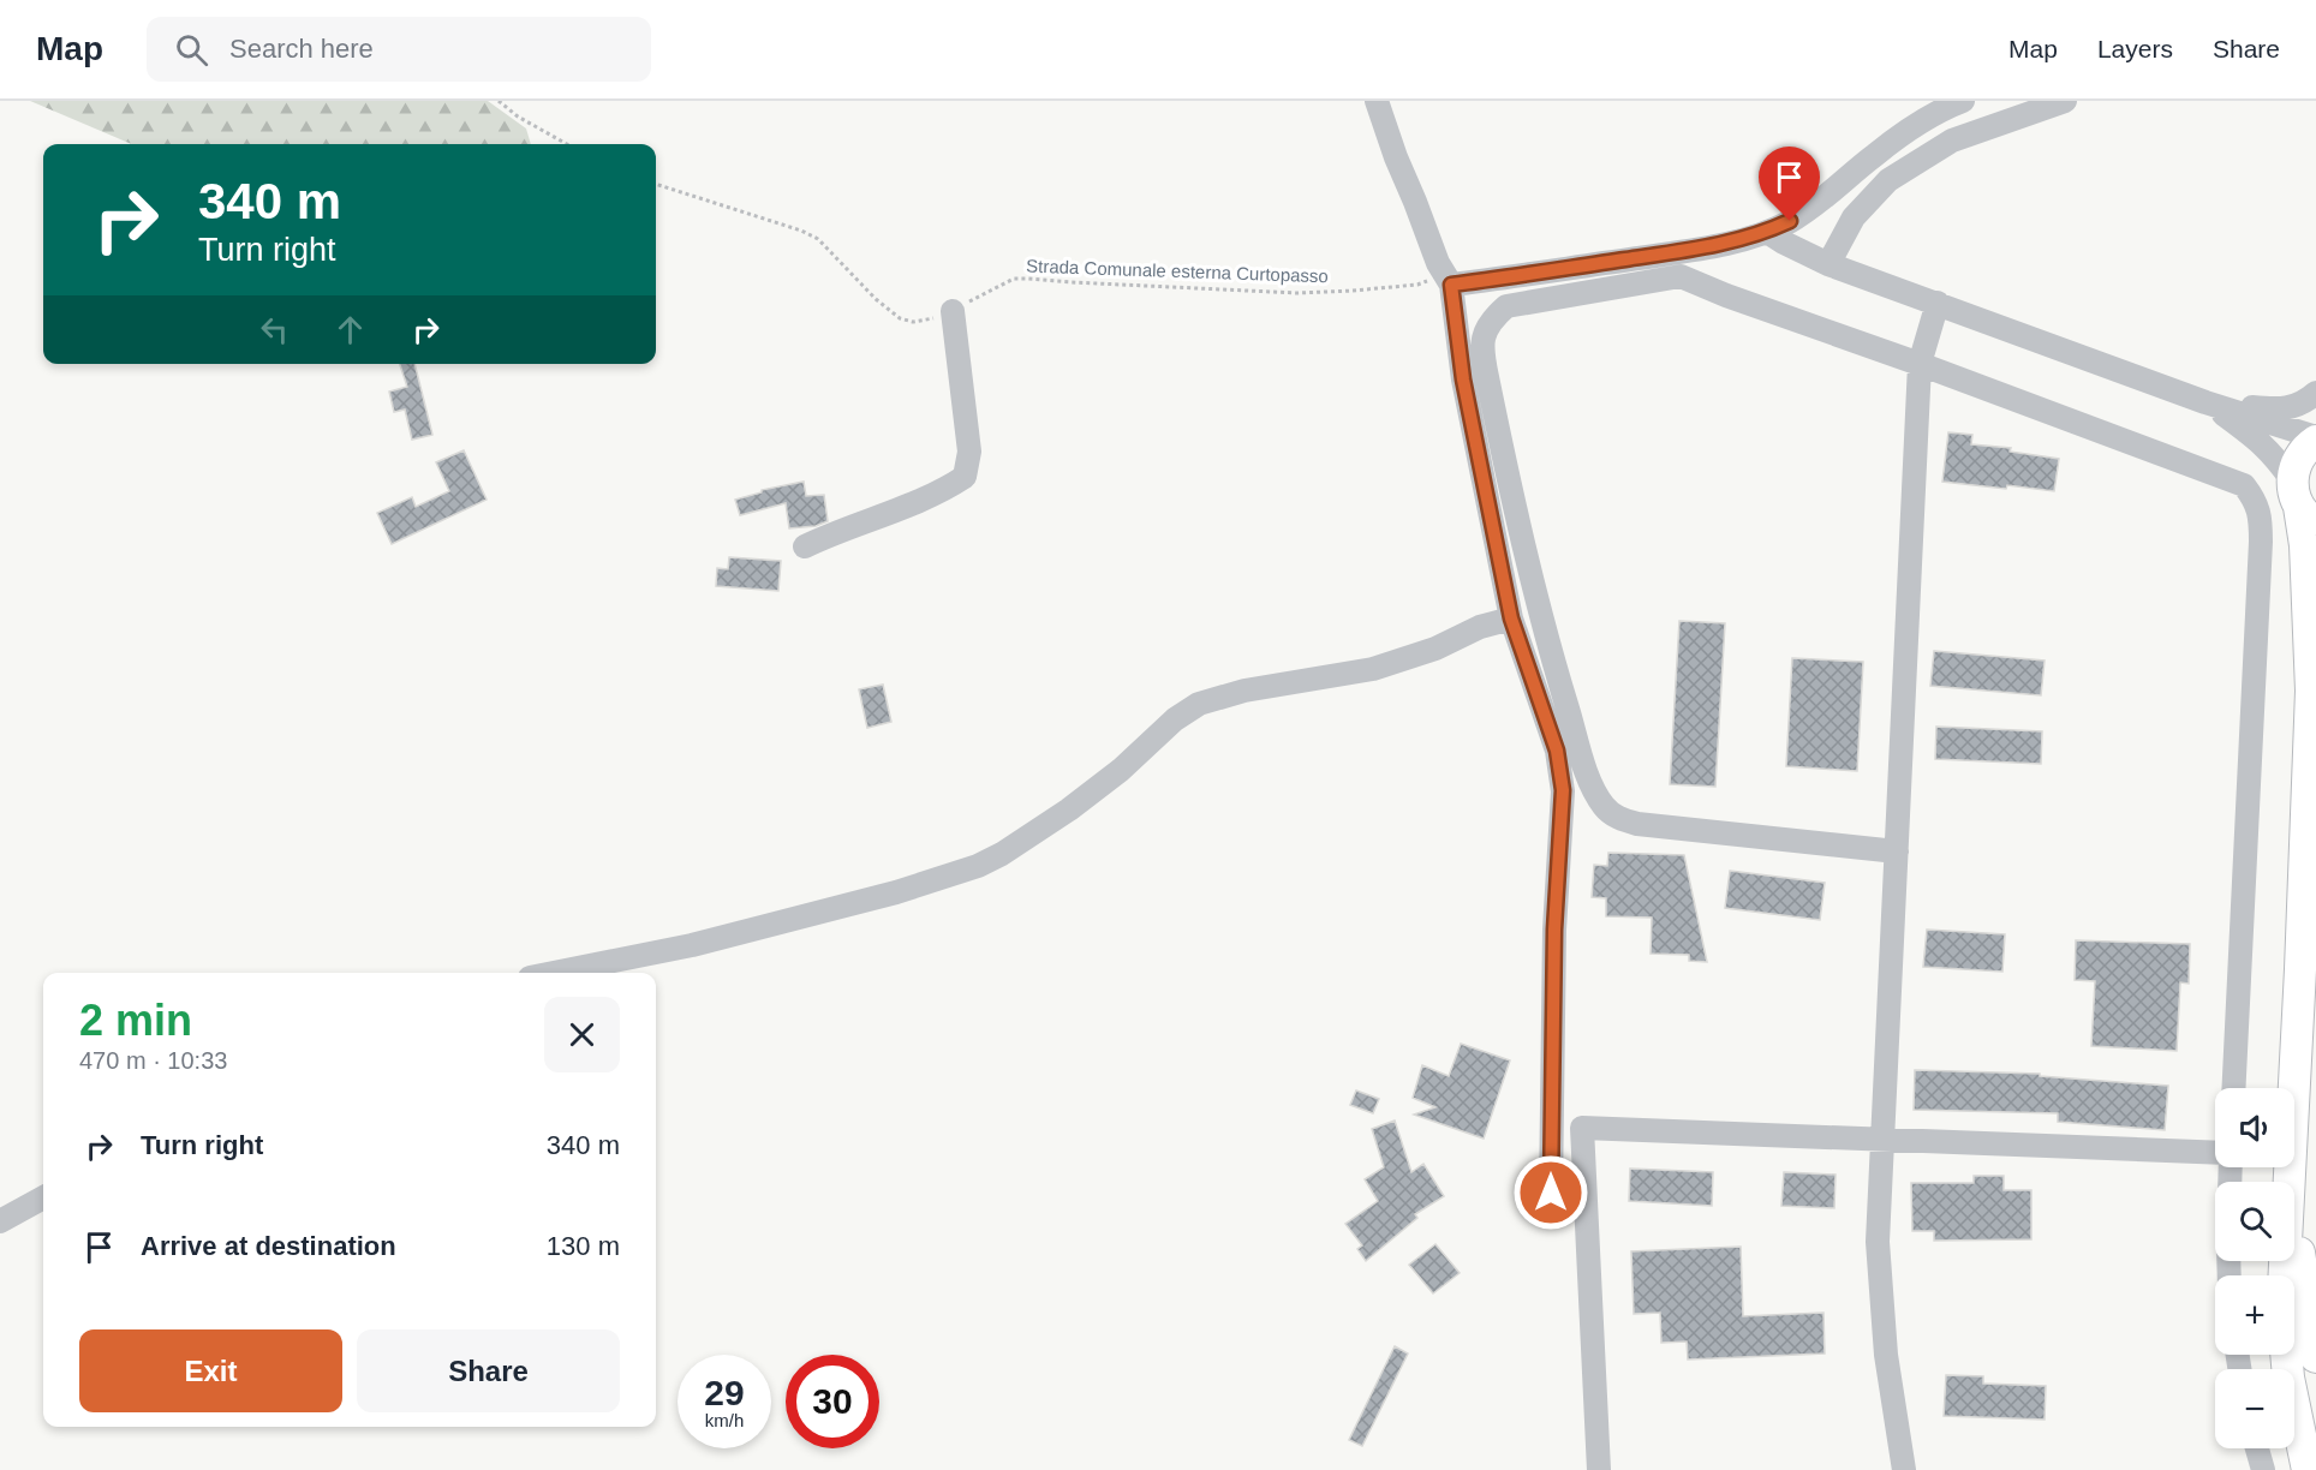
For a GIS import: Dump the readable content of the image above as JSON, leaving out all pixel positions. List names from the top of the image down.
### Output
{
  "streets": {
    "path": ["Strada Comunale esterna Curtopasso"]
  },
  "page": {
    "header": "Map",
    "search": "Search here",
    "nav": ["Map", "Layers", "Share"],
    "turn": ["340 m", "Turn right"],
    "heading": ["2 min", "470 m · 10:33"],
    "map_buttons": ["+", "−"],
    "list": [
      {
        "name": "Turn right",
        "value": "340 m"
      },
      {
        "name": "Arrive at destination",
        "value": "130 m"
      }
    ],
    "buttons": ["Exit", "Share"],
    "speed": "29 km/h",
    "limit": "30"
  }
}
